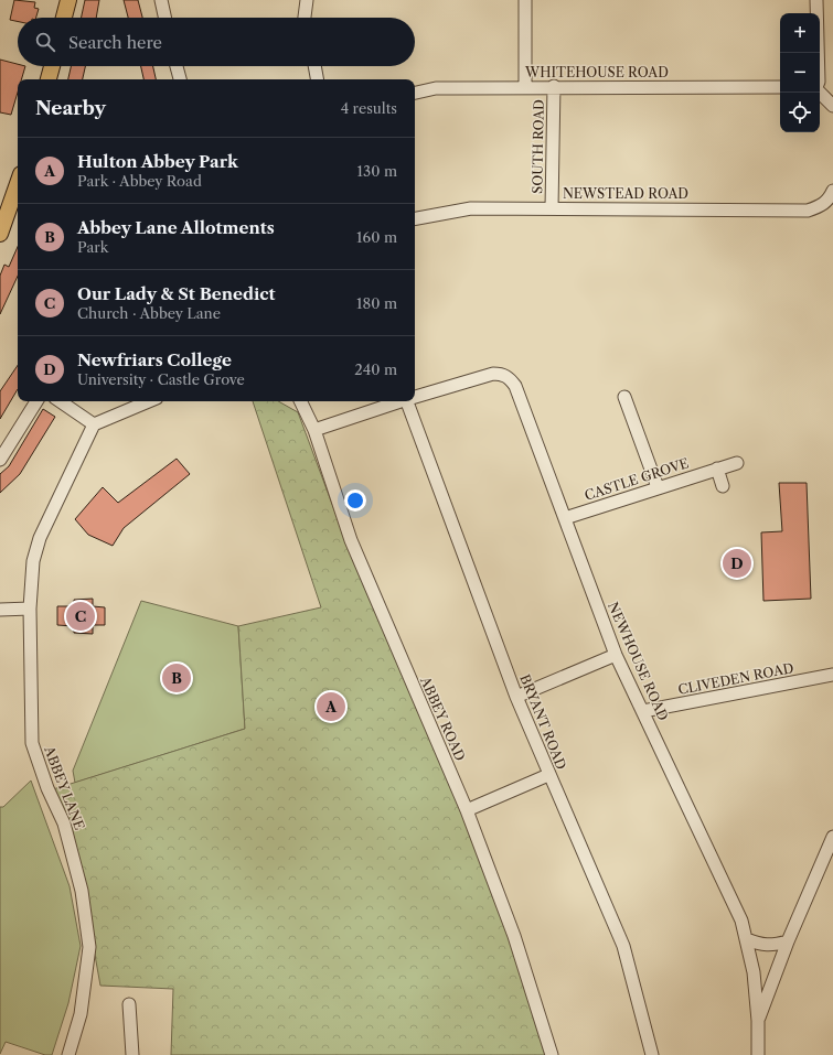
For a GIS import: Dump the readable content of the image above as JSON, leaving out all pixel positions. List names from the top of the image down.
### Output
{
  "streets": {
    "street": [
      "WHITEHOUSE ROAD",
      "SOUTH ROAD",
      "NEWSTEAD ROAD",
      "CASTLE GROVE",
      "NEWHOUSE ROAD",
      "CLIVEDEN ROAD",
      "ABBEY ROAD",
      "BRYANT ROAD",
      "ABBEY LANE"
    ]
  },
  "crossings": [
    ["WHITEHOUSE ROAD", "SOUTH ROAD"],
    ["SOUTH ROAD", "NEWSTEAD ROAD"],
    ["CASTLE GROVE", "NEWHOUSE ROAD"],
    ["NEWHOUSE ROAD", "CLIVEDEN ROAD"],
    ["NEWHOUSE ROAD", "ABBEY ROAD"]
  ],
  "page": {
    "map_buttons": ["+", "−"],
    "search": "Search here",
    "heading": ["Nearby", "4 results"],
    "list": [
      {
        "mark": "A",
        "name": "Hulton Abbey Park",
        "note": "Park · Abbey Road",
        "value": "130 m"
      },
      {
        "mark": "B",
        "name": "Abbey Lane Allotments",
        "note": "Park",
        "value": "160 m"
      },
      {
        "mark": "C",
        "name": "Our Lady & St Benedict",
        "note": "Church · Abbey Lane",
        "value": "180 m"
      },
      {
        "mark": "D",
        "name": "Newfriars College",
        "note": "University · Castle Grove",
        "value": "240 m"
      }
    ],
    "pins": [
      "D",
      "C",
      "B",
      "A"
    ]
  }
}
